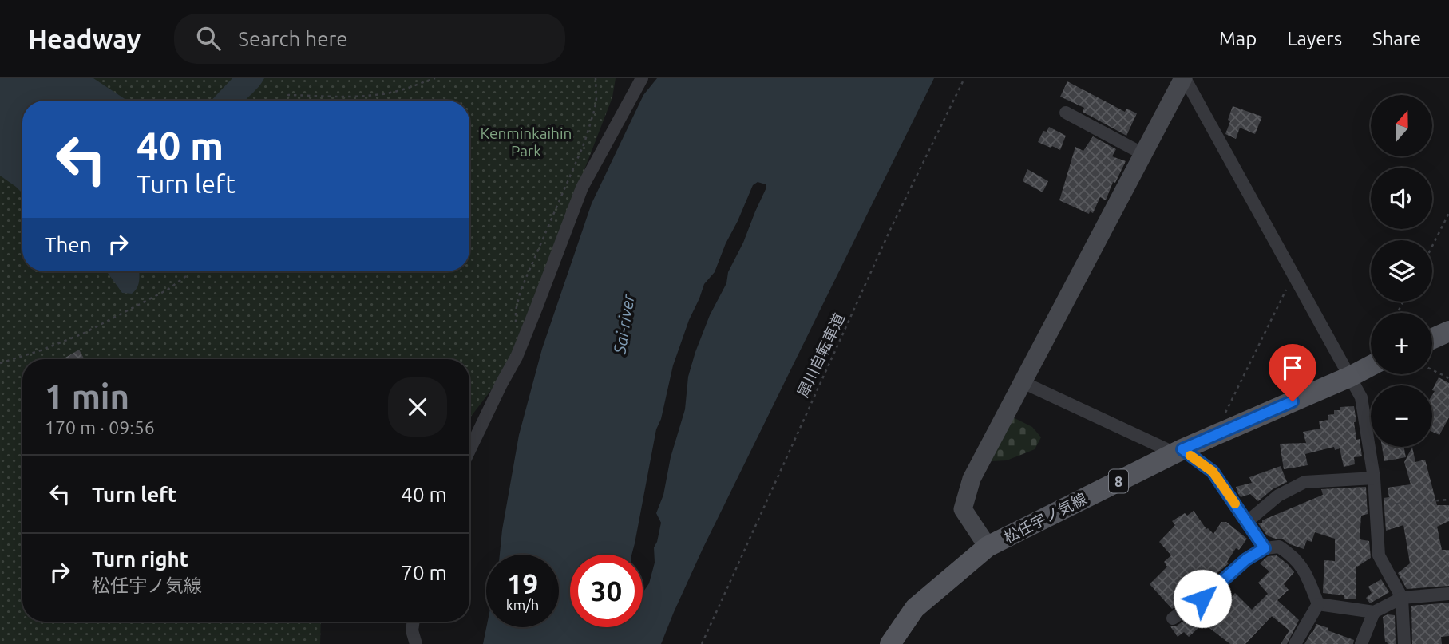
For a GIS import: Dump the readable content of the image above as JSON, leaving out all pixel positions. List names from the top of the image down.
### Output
{
  "streets": {
    "main road": ["8", "松任宇ノ気線"],
    "path": ["犀川自転車道"]
  },
  "water": ["Sai-river"],
  "parks": ["Kenminkaihin Park"],
  "north": "top",
  "page": {
    "header": "Headway",
    "search": "Search here",
    "nav": ["Map", "Layers", "Share"],
    "map_buttons": ["+", "−"],
    "turn": ["40 m", "Turn left"],
    "then": "Then",
    "heading": ["1 min", "170 m · 09:56"],
    "list": [
      {
        "name": "Turn left",
        "value": "40 m"
      },
      {
        "name": "Turn right",
        "note": "松任宇ノ気線",
        "value": "70 m"
      }
    ],
    "speed": "19 km/h",
    "limit": "30"
  }
}
